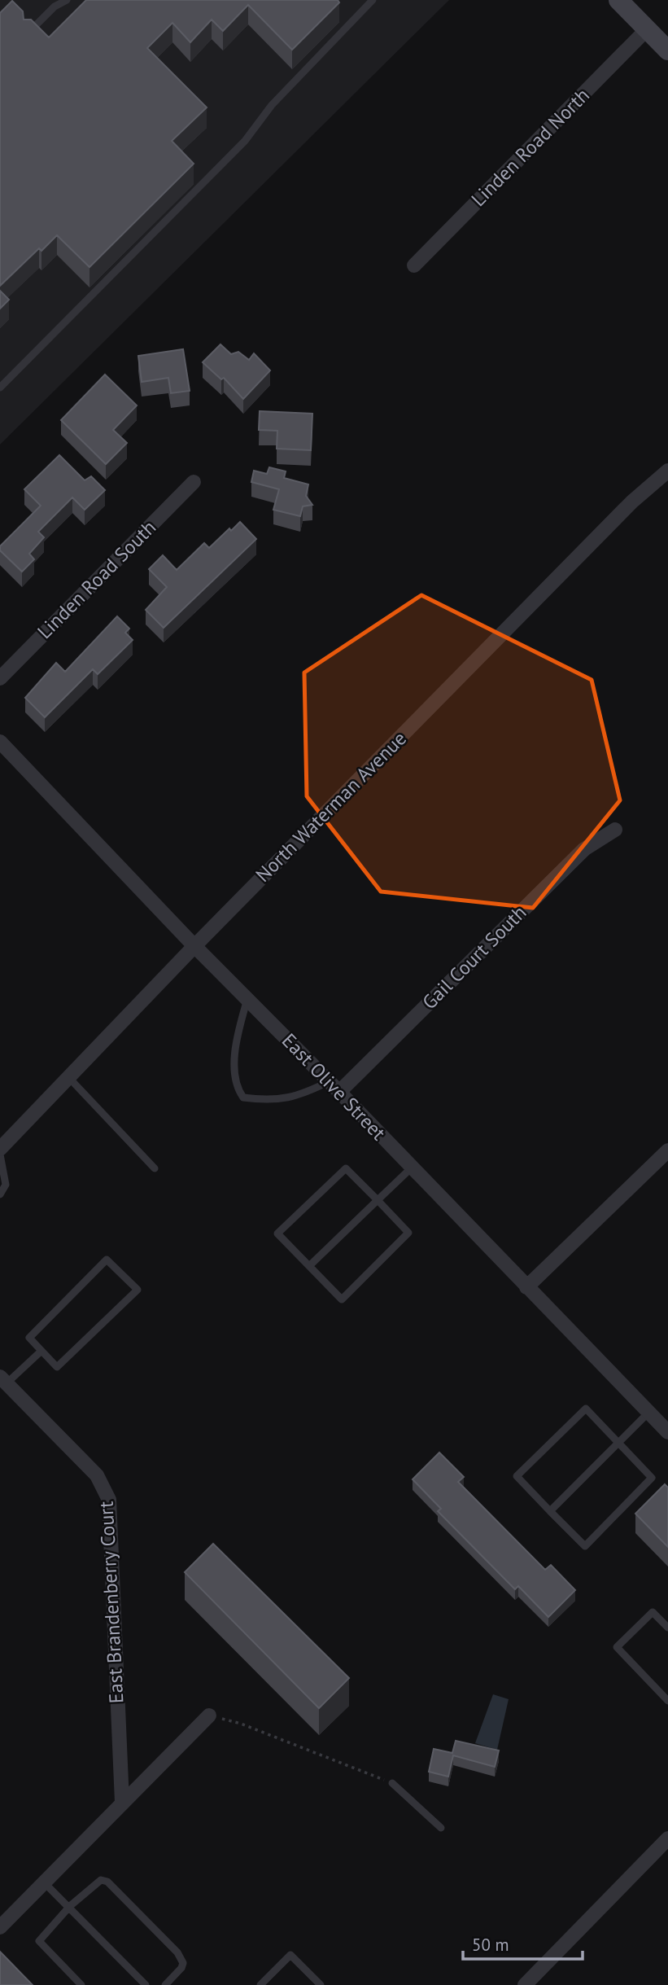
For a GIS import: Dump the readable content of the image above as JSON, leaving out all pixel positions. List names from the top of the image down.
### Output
{
  "streets": {
    "street": [
      "Linden Road North",
      "Linden Road South",
      "North Waterman Avenue",
      "Gail Court South",
      "East Olive Street",
      "East Brandenberry Court"
    ]
  },
  "crossings": [
    ["North Waterman Avenue", "East Olive Street"],
    ["Gail Court South", "East Olive Street"]
  ],
  "scale_bar": "50 m"
}
